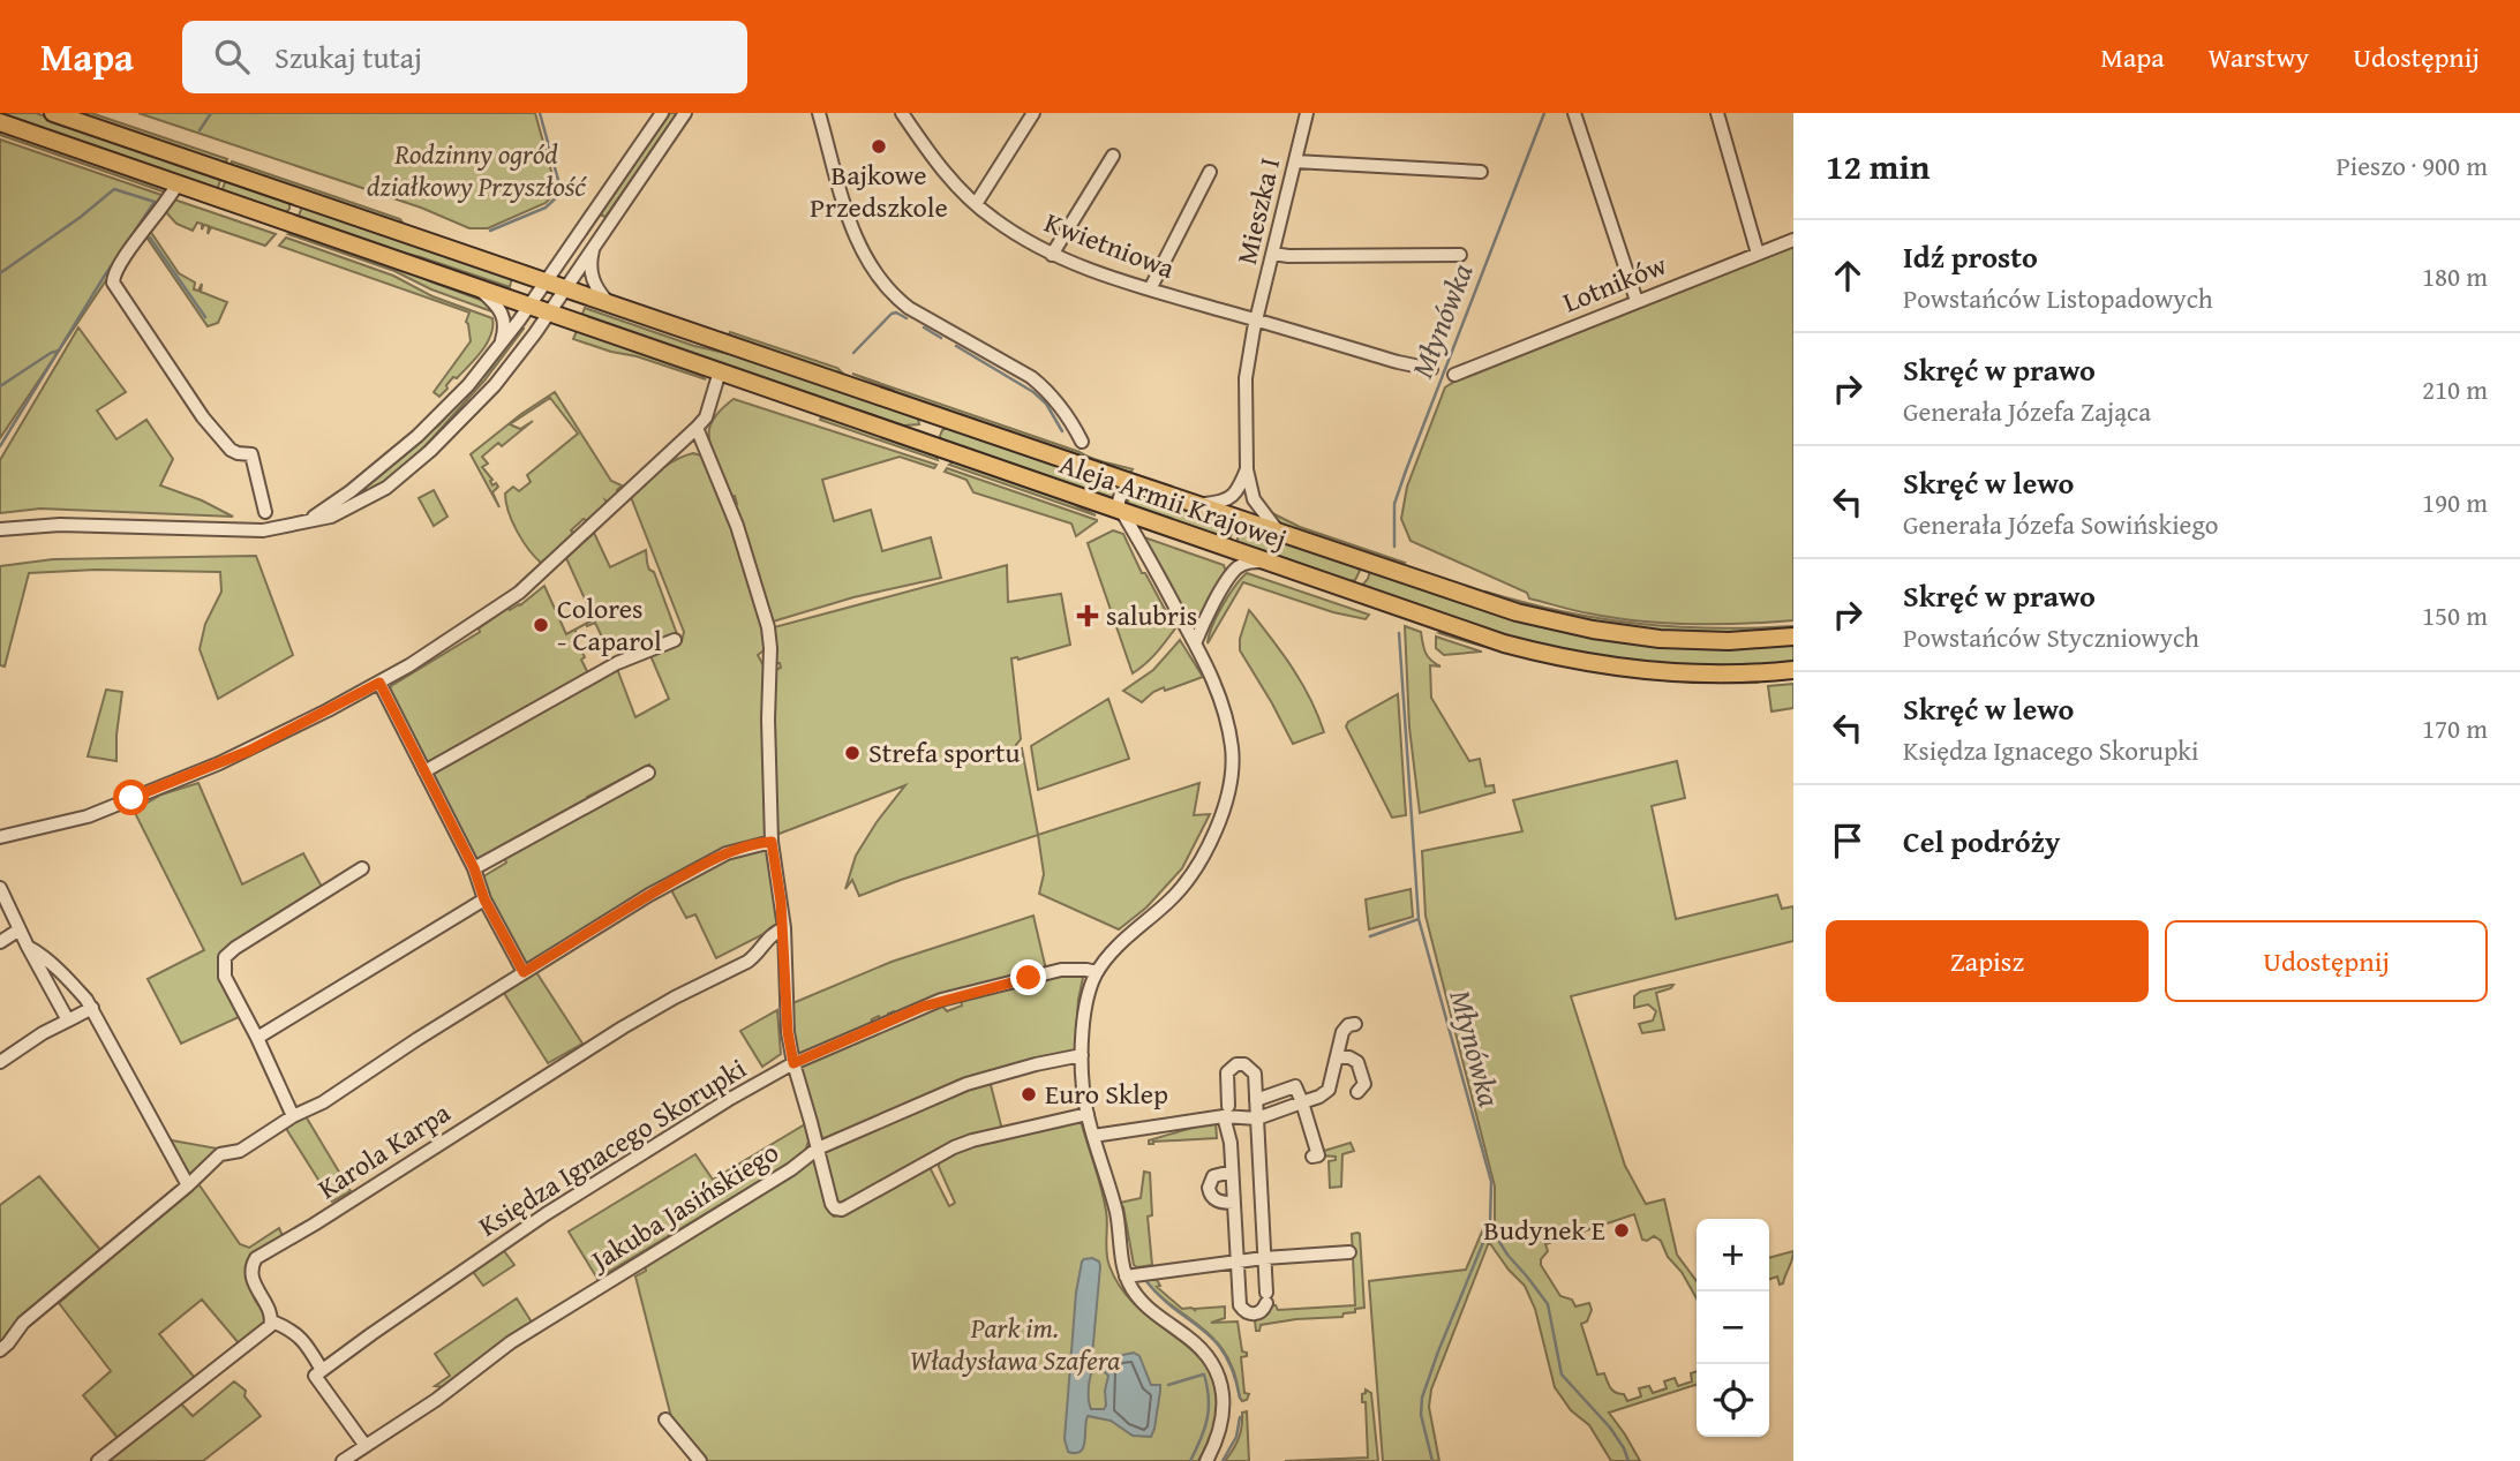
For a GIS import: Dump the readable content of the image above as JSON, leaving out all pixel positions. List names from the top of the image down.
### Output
{
  "streets": {
    "main road": ["Aleja Armii Krajowej"],
    "street": [
      "Mieszka I",
      "Kwietniowa",
      "Lotników",
      "Księdza Ignacego Skorupki",
      "Karola Karpa",
      "Jakuba Jasińskiego"
    ]
  },
  "crossings": [
    ["Mieszka I", "Kwietniowa"],
    ["Mieszka I", "Aleja Armii Krajowej"]
  ],
  "water": ["Młynówka"],
  "parks": ["Rodzinny ogród działkowy Przyszłość", "Park im. Władysława Szafera"],
  "places": {
    "other": [
      "Bajkowe Przedszkole",
      "Colores - Caparol",
      "Strefa sportu",
      "Euro Sklep",
      "Budynek E"
    ],
    "health": ["salubris"]
  },
  "page": {
    "header": "Mapa",
    "search": "Szukaj tutaj",
    "nav": ["Mapa", "Warstwy", "Udostępnij"],
    "heading": ["12 min", "Pieszo · 900 m"],
    "list": [
      ["Idź prosto", "Powstańców Listopadowych", "180 m"],
      ["Skręć w prawo", "Generała Józefa Zająca", "210 m"],
      ["Skręć w lewo", "Generała Józefa Sowińskiego", "190 m"],
      ["Skręć w prawo", "Powstańców Styczniowych", "150 m"],
      ["Skręć w lewo", "Księdza Ignacego Skorupki", "170 m"],
      "Cel podróży"
    ],
    "buttons": ["Zapisz", "Udostępnij"],
    "map_buttons": ["+", "−"]
  }
}
